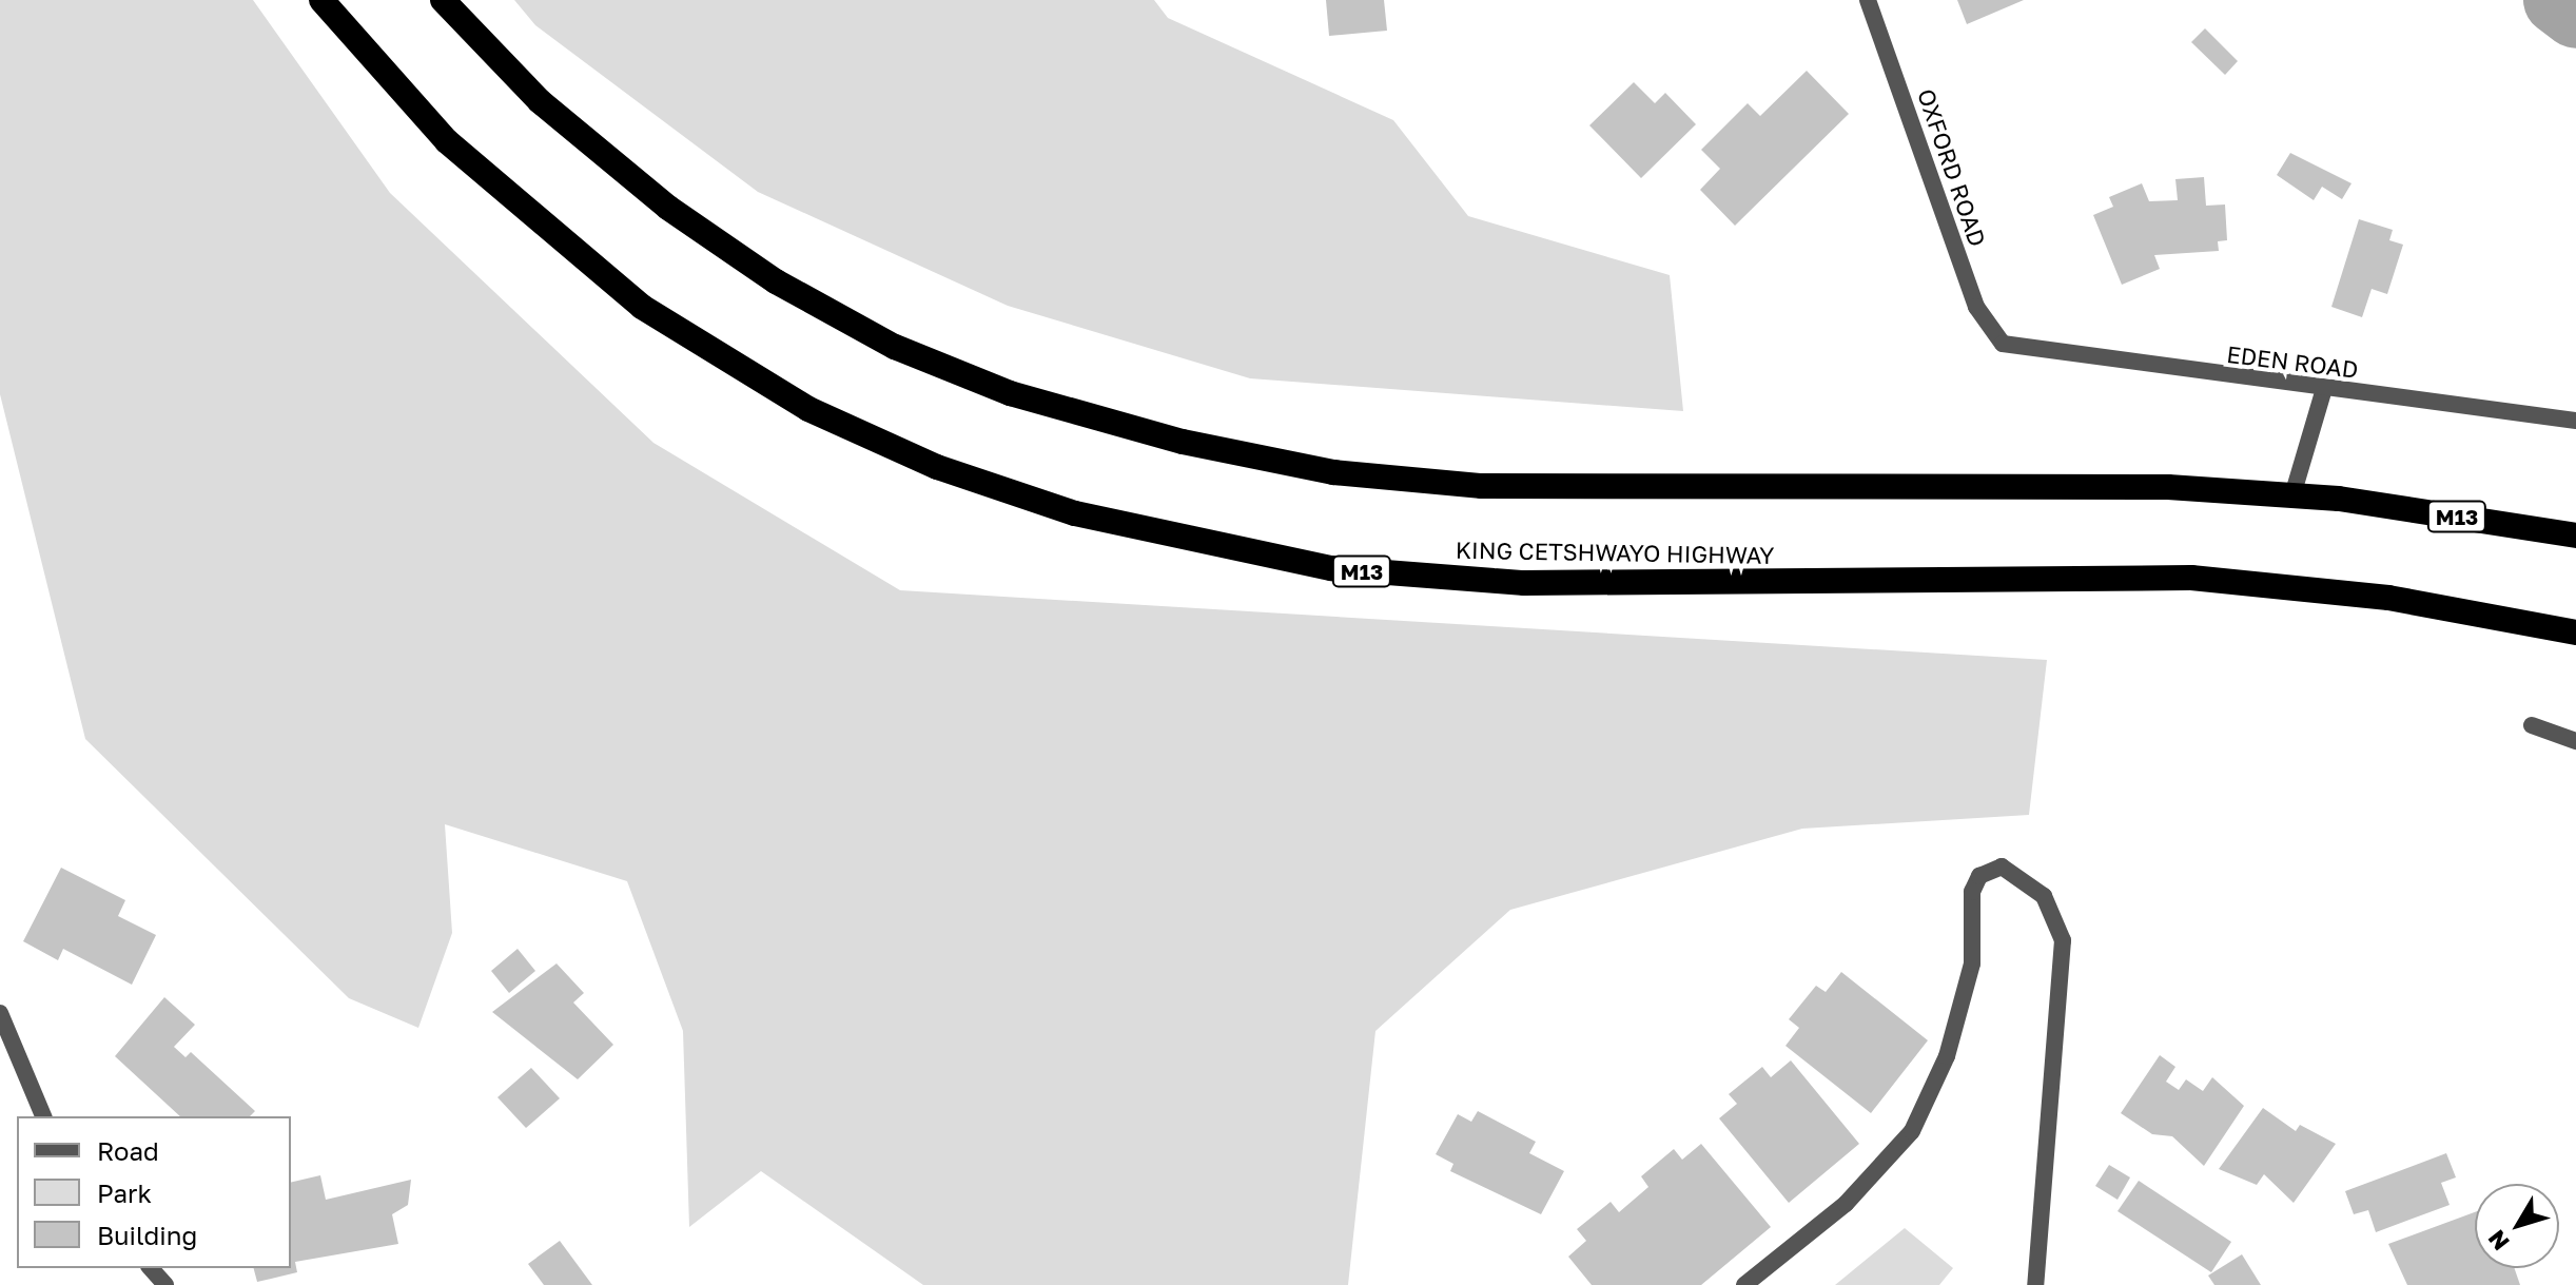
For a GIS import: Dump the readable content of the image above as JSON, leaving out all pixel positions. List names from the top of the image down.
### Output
{
  "streets": {
    "highway": ["M13", "KING CETSHWAYO HIGHWAY"],
    "street": ["OXFORD ROAD", "EDEN ROAD"]
  },
  "crossings": [
    ["OXFORD ROAD", "EDEN ROAD"]
  ],
  "legend": ["Road", "Park", "Building"],
  "north": "bottom left"
}
